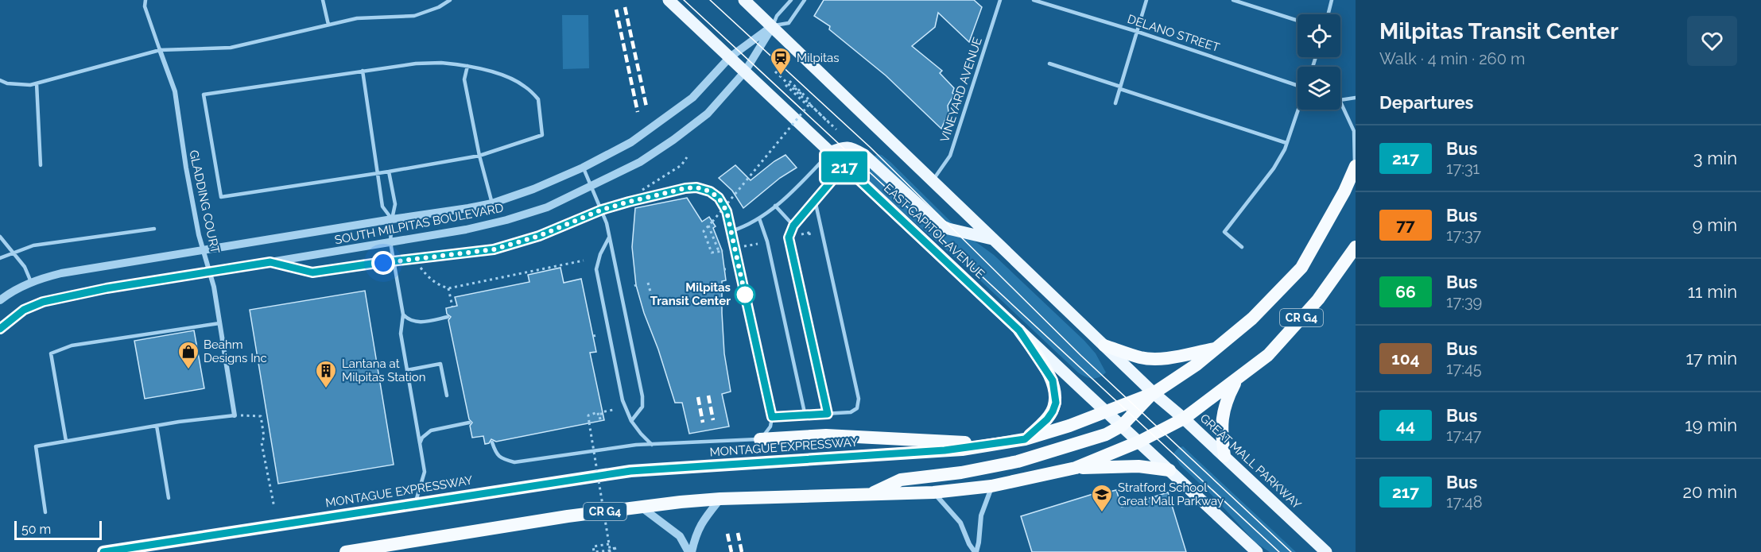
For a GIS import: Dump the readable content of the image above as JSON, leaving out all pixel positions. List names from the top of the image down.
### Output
{
  "streets": {
    "highway": ["CR G4", "MONTAGUE EXPRESSWAY"],
    "main road": ["EAST CAPITOL AVENUE", "GREAT MALL PARKWAY"],
    "street": ["GLADDING COURT", "SOUTH MILPITAS BOULEVARD"],
    "lane": ["DELANO STREET", "VINEYARD AVENUE"]
  },
  "crossings": [
    ["GLADDING COURT", "SOUTH MILPITAS BOULEVARD"],
    ["SOUTH MILPITAS BOULEVARD", "EAST CAPITOL AVENUE"],
    ["EAST CAPITOL AVENUE", "CR G4"],
    ["EAST CAPITOL AVENUE", "MONTAGUE EXPRESSWAY"],
    ["CR G4", "GREAT MALL PARKWAY"],
    ["MONTAGUE EXPRESSWAY", "GREAT MALL PARKWAY"]
  ],
  "places": {
    "station": ["Milpitas"],
    "other": ["Milpitas Transit Center"],
    "shop": ["Beahm Designs Inc"],
    "building": ["Lantana at Milpitas Station"],
    "school or university": ["Stratford School Great Mall Parkway"]
  },
  "lines": ["bus line 217"],
  "scale_bar": "50 m",
  "page": {
    "on_map": "217",
    "heading": [
      ["Milpitas Transit Center", "Walk · 4 min · 260 m"],
      "Departures"
    ],
    "list": [
      {
        "mark": "217",
        "name": "Bus",
        "note": "17:31",
        "value": "3 min"
      },
      {
        "mark": "77",
        "name": "Bus",
        "note": "17:37",
        "value": "9 min"
      },
      {
        "mark": "66",
        "name": "Bus",
        "note": "17:39",
        "value": "11 min"
      },
      {
        "mark": "104",
        "name": "Bus",
        "note": "17:45",
        "value": "17 min"
      },
      {
        "mark": "44",
        "name": "Bus",
        "note": "17:47",
        "value": "19 min"
      },
      {
        "mark": "217",
        "name": "Bus",
        "note": "17:48",
        "value": "20 min"
      }
    ],
    "scale": "50 m"
  }
}
